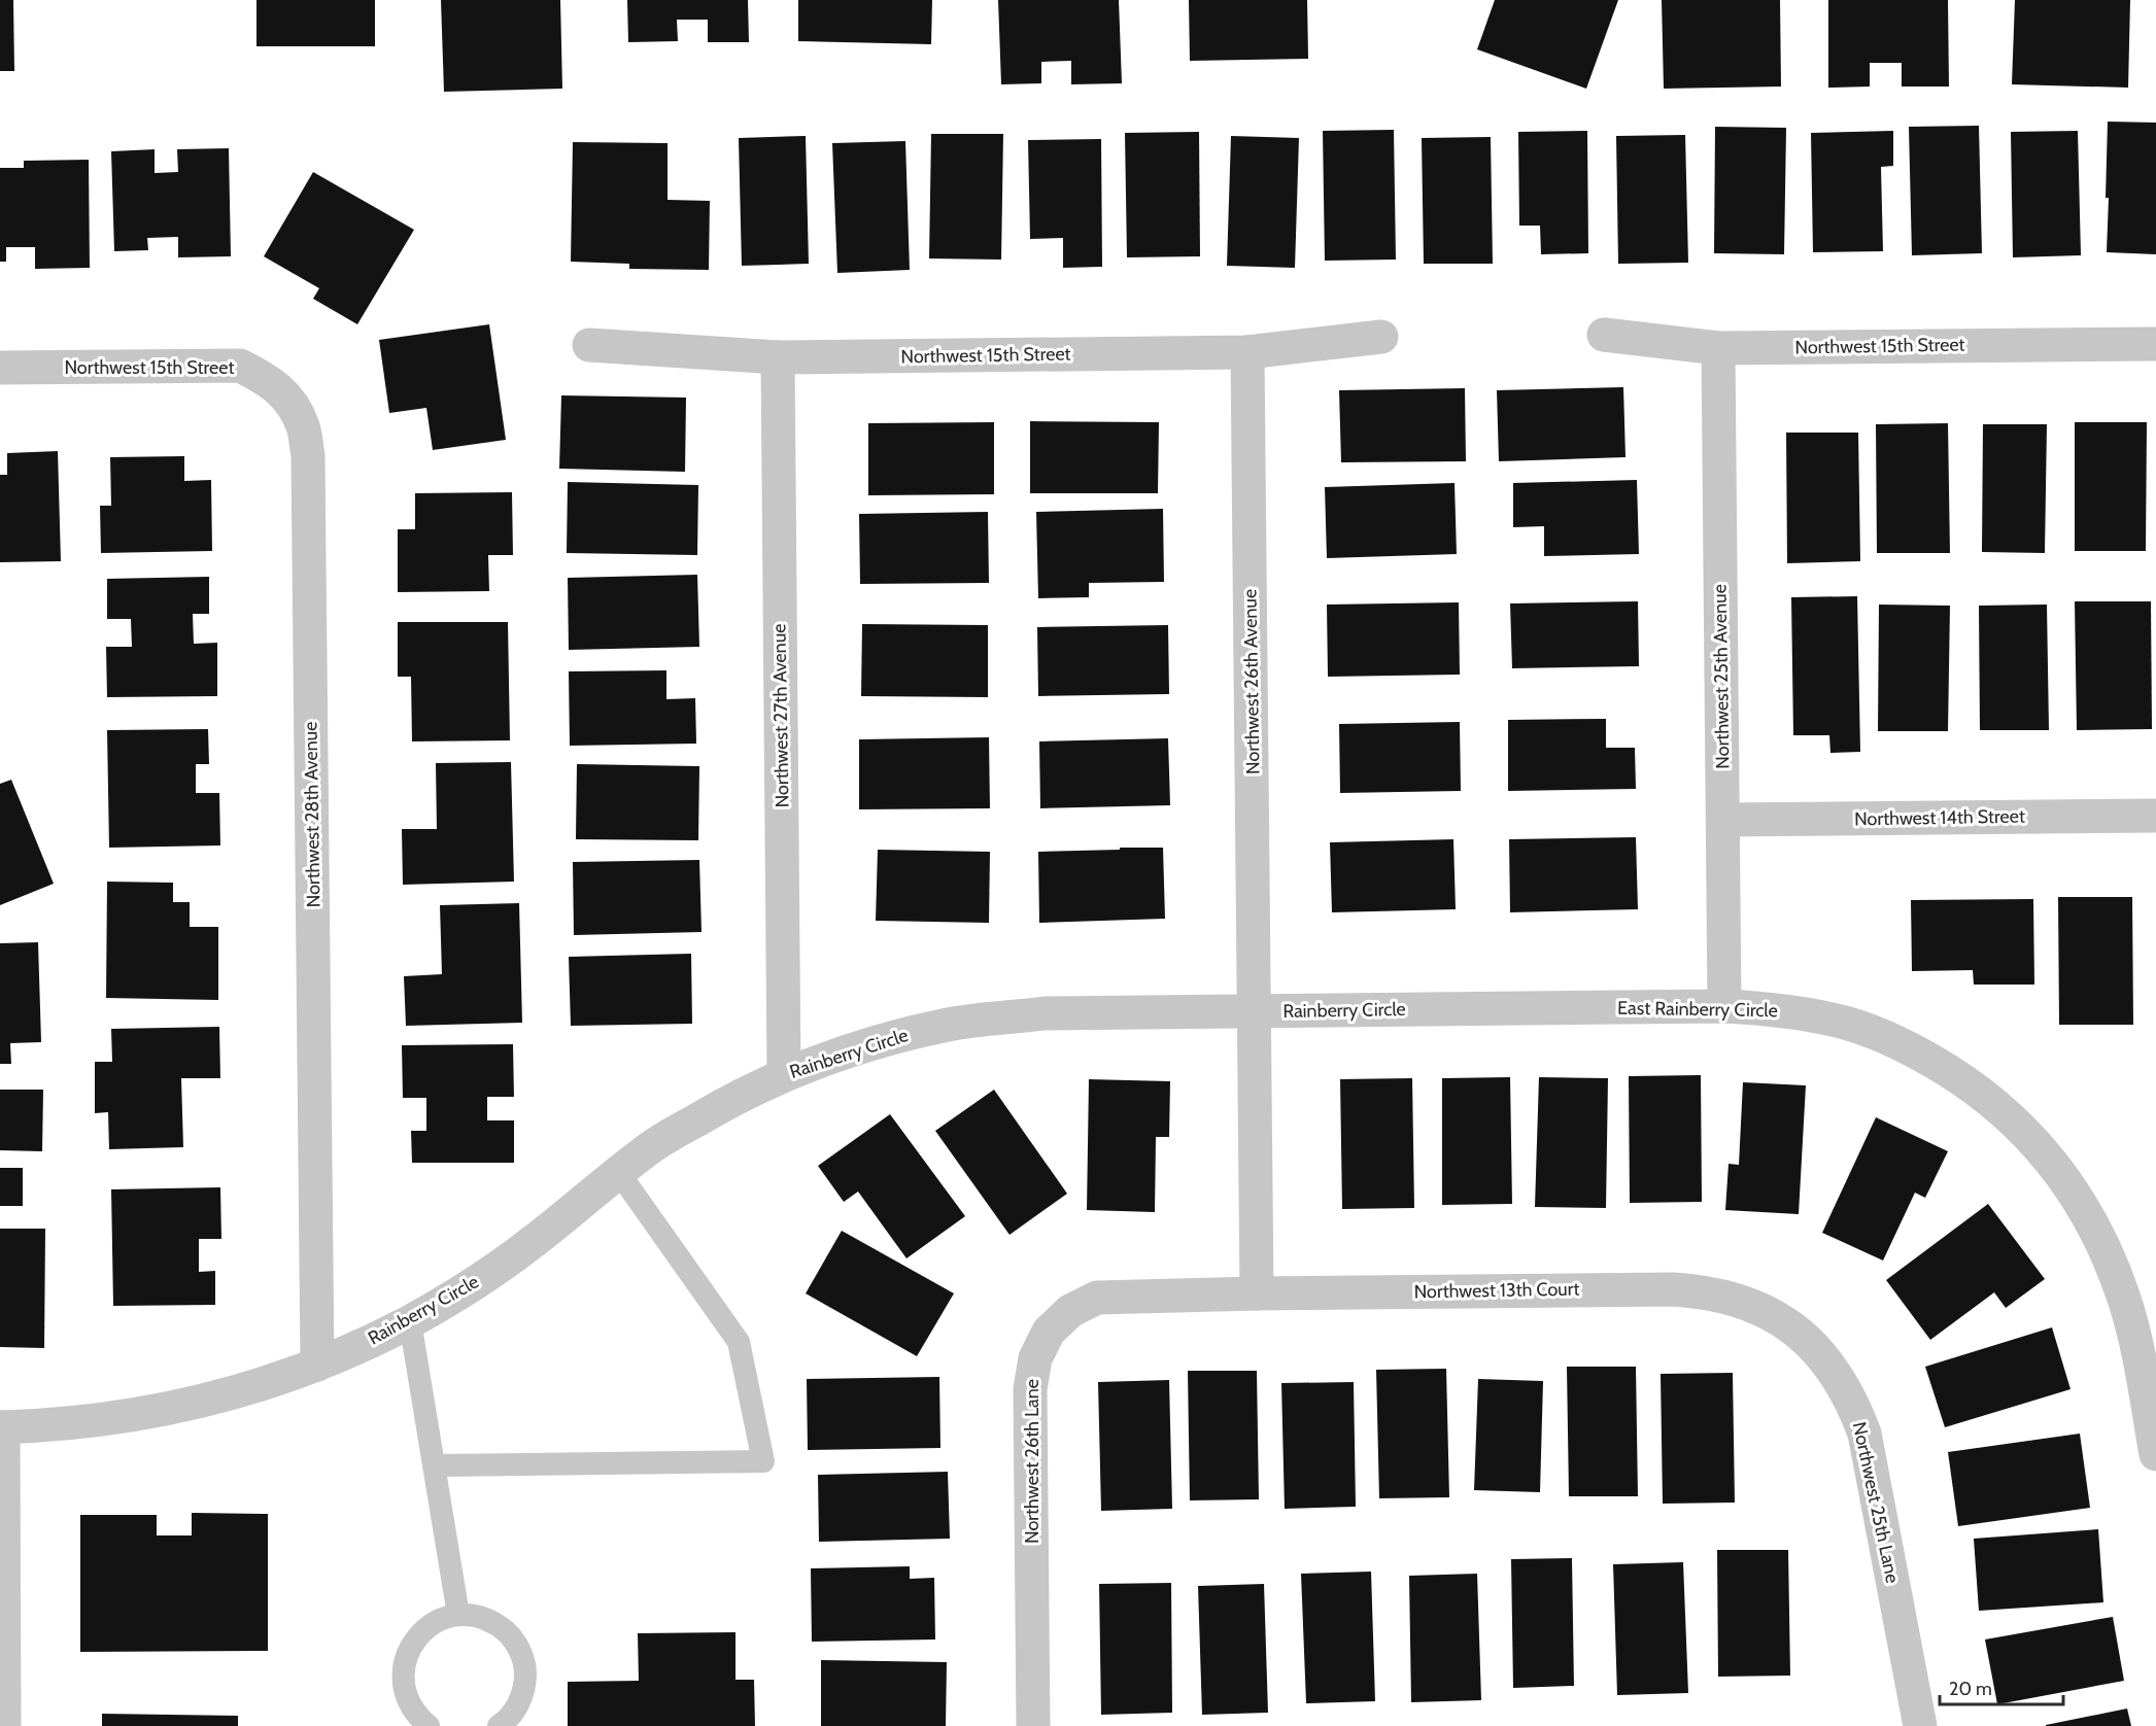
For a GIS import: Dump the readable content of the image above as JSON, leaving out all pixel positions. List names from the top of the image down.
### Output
{
  "streets": {
    "street": [
      "Northwest 15th Street",
      "Northwest 25th Avenue",
      "Northwest 26th Avenue",
      "Northwest 27th Avenue",
      "Northwest 28th Avenue",
      "Northwest 14th Street",
      "East Rainberry Circle",
      "Rainberry Circle",
      "Northwest 13th Court",
      "Northwest 26th Lane",
      "Northwest 25th Lane"
    ]
  },
  "crossings": [
    ["Northwest 15th Street", "Northwest 25th Avenue"],
    ["Northwest 15th Street", "Northwest 26th Avenue"],
    ["Northwest 15th Street", "Northwest 27th Avenue"],
    ["Northwest 15th Street", "Northwest 28th Avenue"],
    ["Northwest 25th Avenue", "Northwest 14th Street"],
    ["Northwest 25th Avenue", "East Rainberry Circle"],
    ["Northwest 26th Avenue", "Rainberry Circle"],
    ["Northwest 27th Avenue", "Rainberry Circle"],
    ["Northwest 28th Avenue", "Rainberry Circle"],
    ["East Rainberry Circle", "Rainberry Circle"],
    ["Northwest 13th Court", "Northwest 26th Lane"],
    ["Northwest 13th Court", "Northwest 25th Lane"]
  ],
  "scale_bar": "20 m"
}
